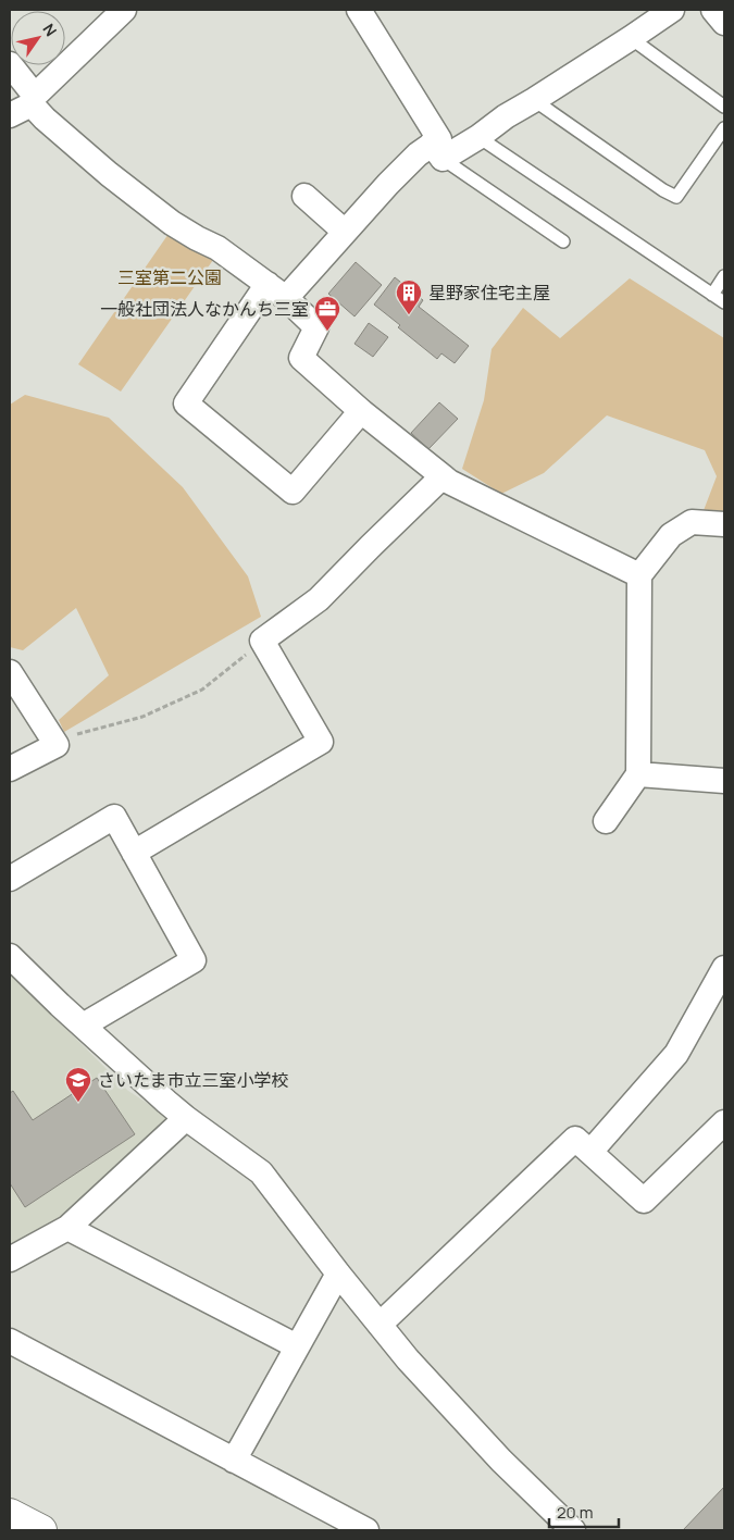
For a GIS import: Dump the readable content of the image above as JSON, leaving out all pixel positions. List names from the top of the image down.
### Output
{
  "parks": ["三室第二公園"],
  "places": {
    "building": ["星野家住宅主屋"],
    "office": ["一般社団法人なかんち三室"],
    "school or university": ["さいたま市立三室小学校"]
  },
  "scale_bar": "20 m",
  "north": "top right"
}
